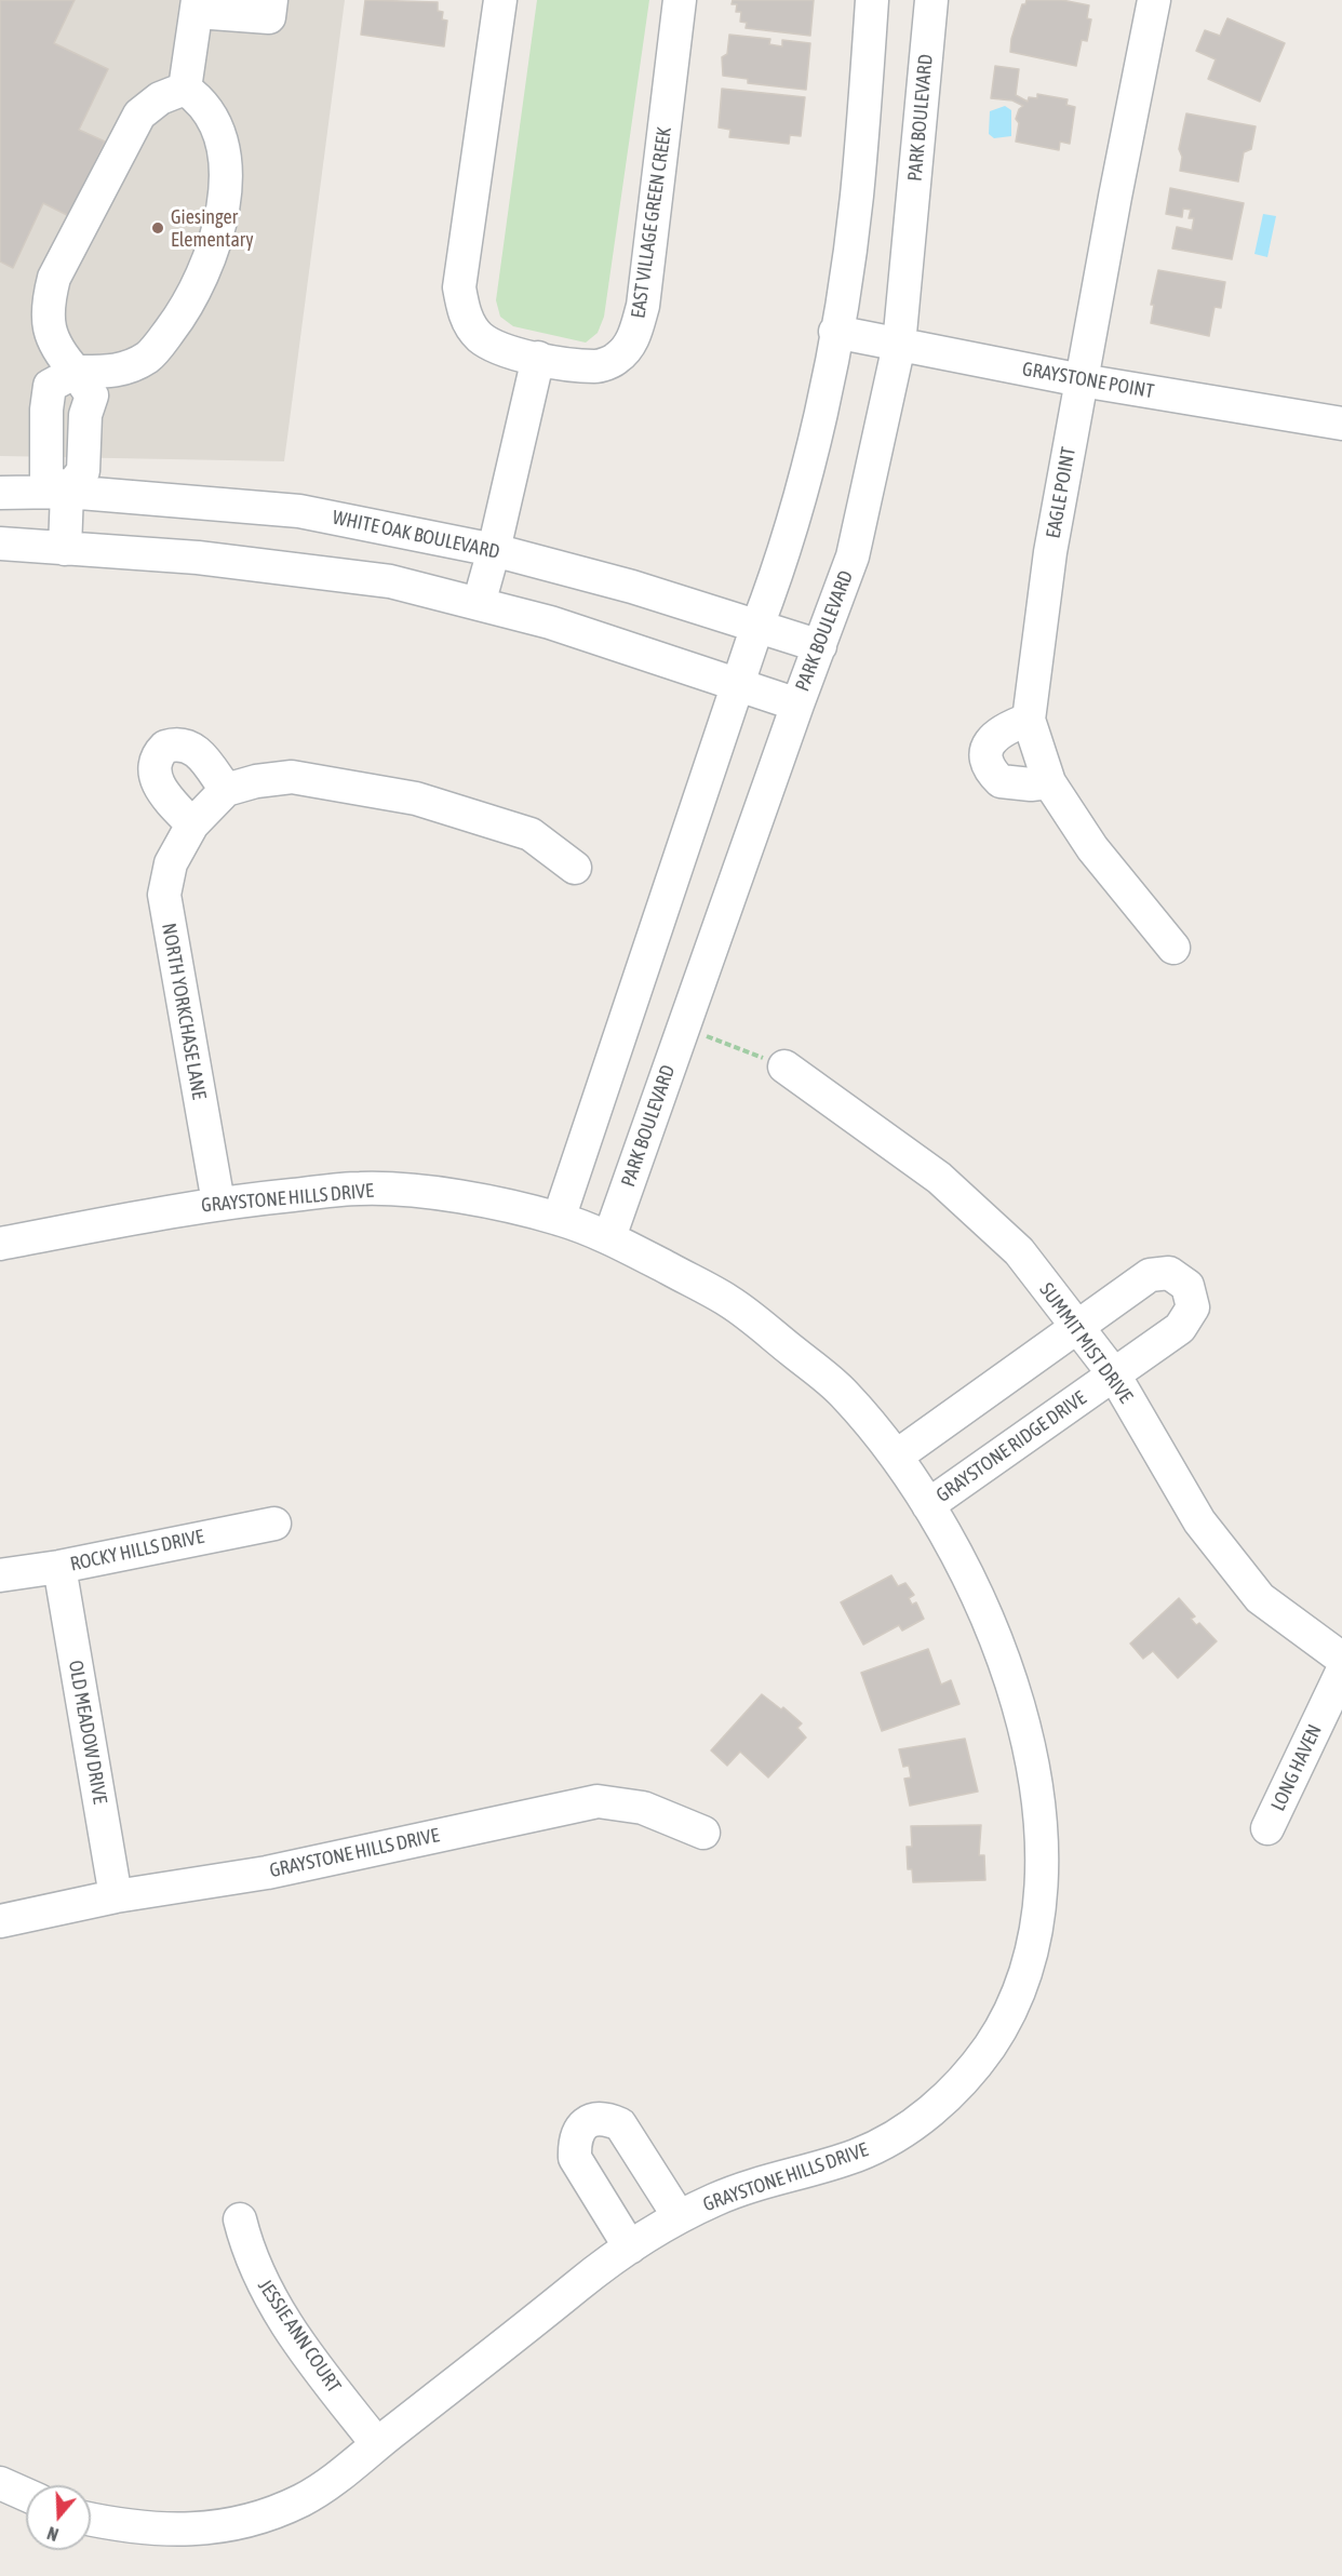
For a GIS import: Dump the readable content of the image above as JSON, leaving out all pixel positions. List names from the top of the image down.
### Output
{
  "streets": {
    "street": [
      "PARK BOULEVARD",
      "EAST VILLAGE GREEN CREEK",
      "GRAYSTONE POINT",
      "EAGLE POINT",
      "WHITE OAK BOULEVARD",
      "NORTH YORKCHASE LANE",
      "GRAYSTONE HILLS DRIVE",
      "SUMMIT MIST DRIVE",
      "GRAYSTONE RIDGE DRIVE",
      "ROCKY HILLS DRIVE",
      "OLD MEADOW DRIVE",
      "LONG HAVEN",
      "JESSIE ANN COURT"
    ]
  },
  "crossings": [
    ["PARK BOULEVARD", "GRAYSTONE POINT"],
    ["PARK BOULEVARD", "WHITE OAK BOULEVARD"],
    ["PARK BOULEVARD", "GRAYSTONE HILLS DRIVE"],
    ["GRAYSTONE POINT", "EAGLE POINT"],
    ["NORTH YORKCHASE LANE", "GRAYSTONE HILLS DRIVE"],
    ["GRAYSTONE HILLS DRIVE", "GRAYSTONE RIDGE DRIVE"],
    ["GRAYSTONE HILLS DRIVE", "OLD MEADOW DRIVE"],
    ["GRAYSTONE HILLS DRIVE", "JESSIE ANN COURT"],
    ["SUMMIT MIST DRIVE", "GRAYSTONE RIDGE DRIVE"],
    ["ROCKY HILLS DRIVE", "OLD MEADOW DRIVE"]
  ],
  "places": ["Giesinger Elementary"],
  "north": "bottom"
}
